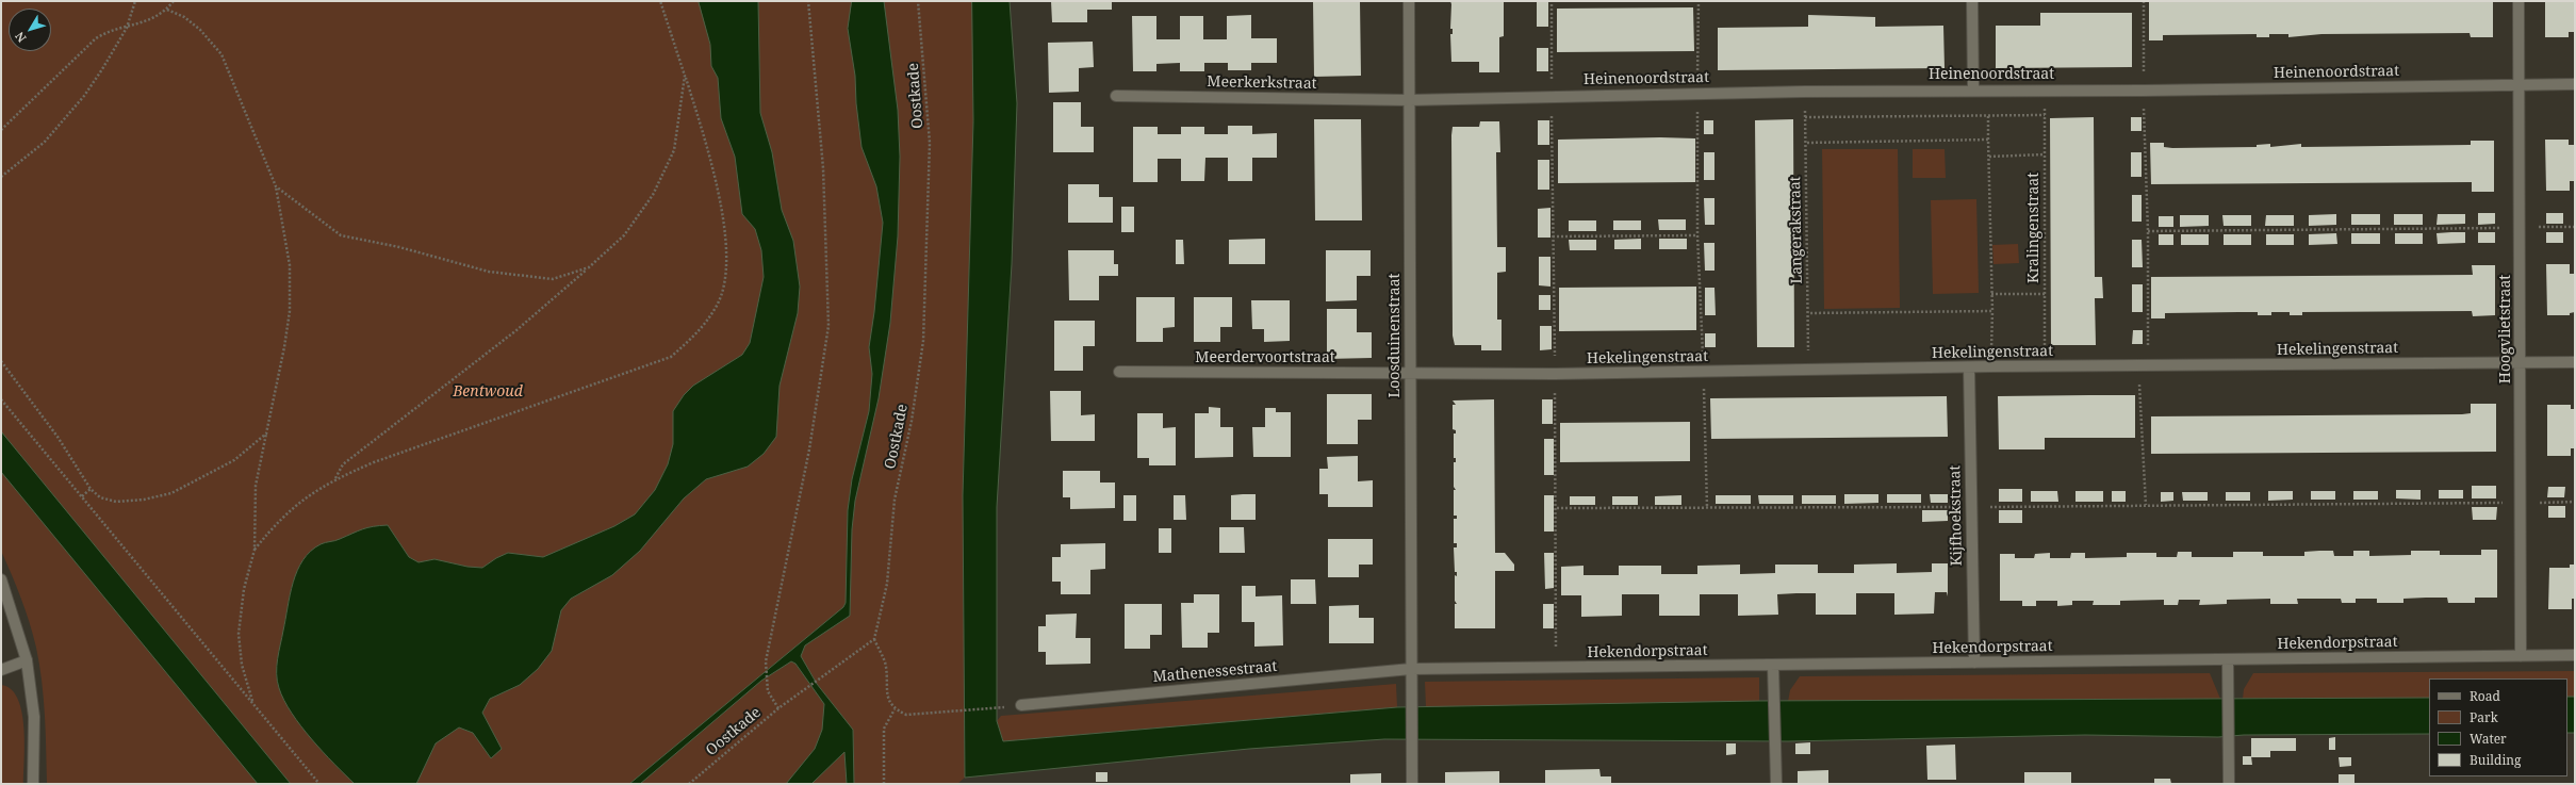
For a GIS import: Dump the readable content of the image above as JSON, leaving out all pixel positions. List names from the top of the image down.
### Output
{
  "streets": {
    "street": [
      "Heinenoordstraat",
      "Meerkerkstraat",
      "Hoogvlietstraat",
      "Loosduinenstraat",
      "Hekelingenstraat",
      "Meerdervoortstraat",
      "Kijfhoekstraat",
      "Hekendorpstraat",
      "Mathenessestraat"
    ],
    "path": ["Oostkade", "Kralingenstraat", "Langerakstraat"]
  },
  "crossings": [
    ["Heinenoordstraat", "Meerkerkstraat"],
    ["Heinenoordstraat", "Kralingenstraat"],
    ["Heinenoordstraat", "Langerakstraat"],
    ["Heinenoordstraat", "Hoogvlietstraat"],
    ["Heinenoordstraat", "Loosduinenstraat"],
    ["Meerkerkstraat", "Loosduinenstraat"],
    ["Kralingenstraat", "Hekelingenstraat"],
    ["Langerakstraat", "Hekelingenstraat"],
    ["Hoogvlietstraat", "Hekelingenstraat"],
    ["Hoogvlietstraat", "Hekendorpstraat"],
    ["Loosduinenstraat", "Hekelingenstraat"],
    ["Loosduinenstraat", "Meerdervoortstraat"],
    ["Loosduinenstraat", "Hekendorpstraat"],
    ["Loosduinenstraat", "Mathenessestraat"],
    ["Hekelingenstraat", "Meerdervoortstraat"],
    ["Hekelingenstraat", "Kijfhoekstraat"],
    ["Kijfhoekstraat", "Hekendorpstraat"],
    ["Hekendorpstraat", "Mathenessestraat"]
  ],
  "parks": ["Bentwoud"],
  "legend": [
    "Road",
    "Park",
    "Water",
    "Building"
  ],
  "north": "bottom left"
}
